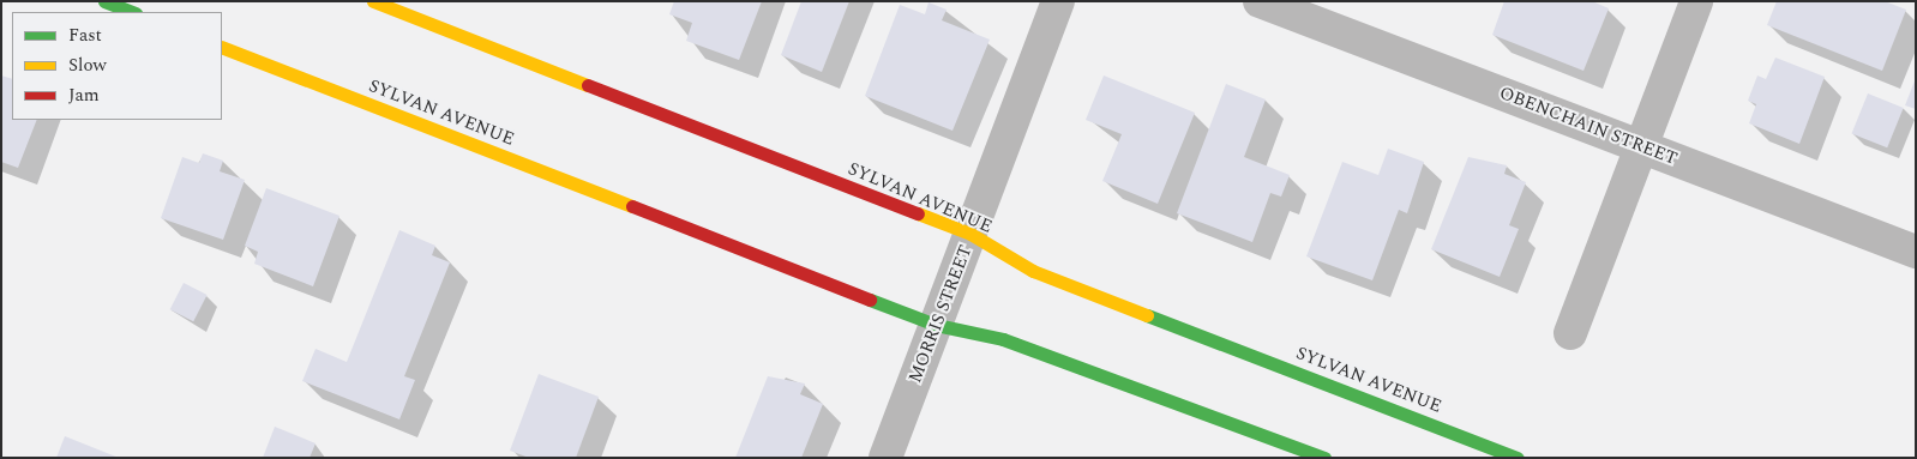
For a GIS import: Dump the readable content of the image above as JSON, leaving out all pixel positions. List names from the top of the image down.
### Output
{
  "streets": {
    "main road": ["SYLVAN AVENUE"],
    "street": ["OBENCHAIN STREET", "MORRIS STREET"]
  },
  "crossings": [
    ["SYLVAN AVENUE", "MORRIS STREET"]
  ],
  "legend": ["Fast", "Slow", "Jam"]
}
